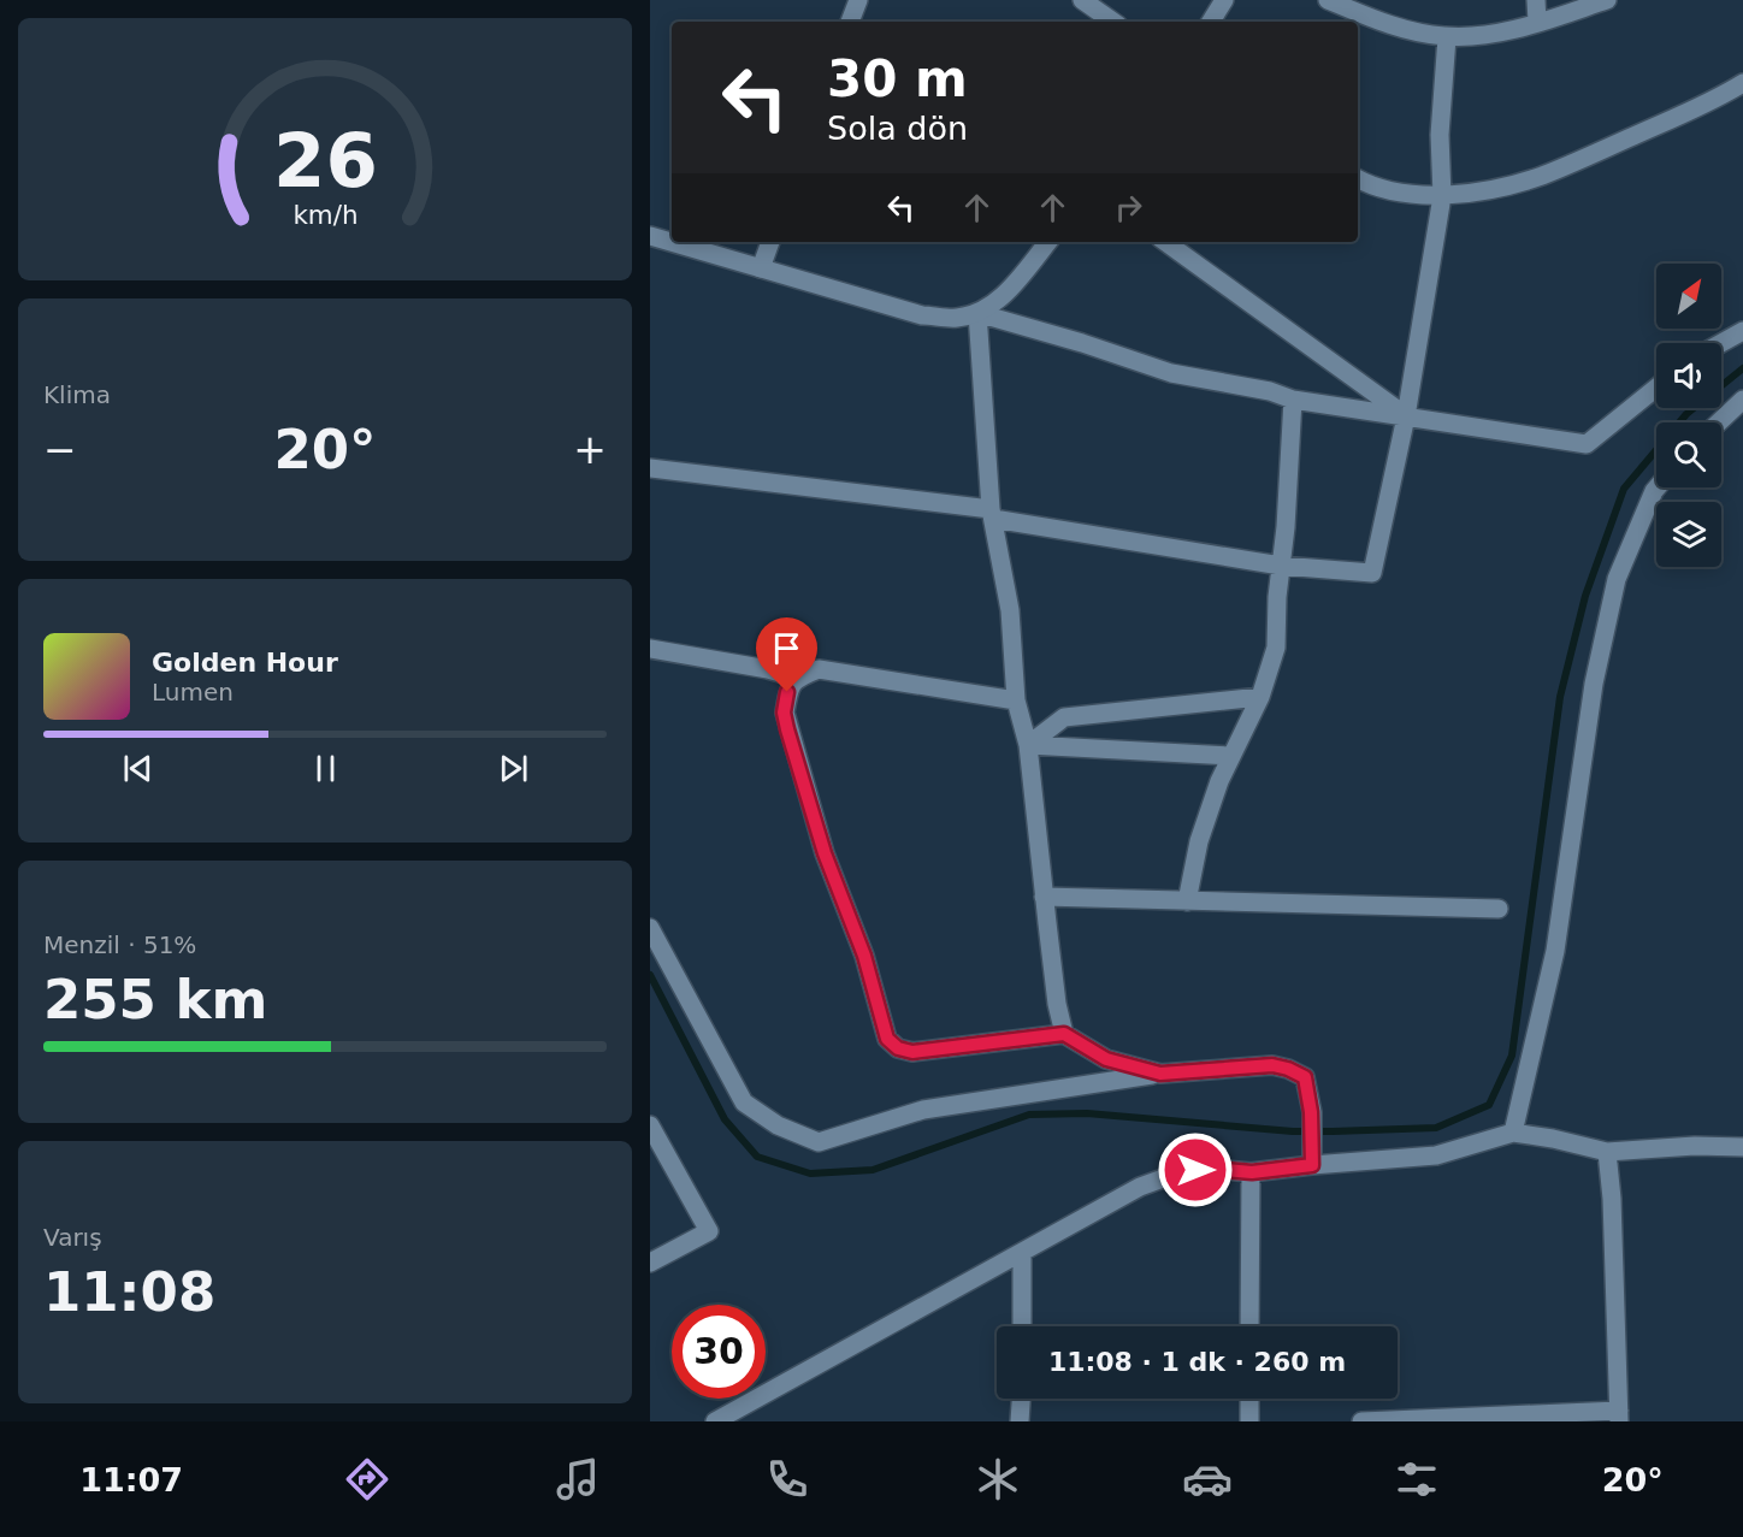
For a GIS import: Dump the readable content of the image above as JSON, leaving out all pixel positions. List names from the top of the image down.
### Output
{
  "north": "top right",
  "page": {
    "turn": ["30 m", "Sola dön"],
    "tile": [
      "Klima",
      ["Menzil · 51%", "255 km"],
      ["Varış", "11:08"]
    ],
    "heat": ["−", "20°", "+"],
    "song": ["Golden Hour", "Lumen"],
    "limit": "30",
    "trip": "11:08 · 1 dk · 260 m",
    "tabs": ["11:07", "20°"],
    "gauge": ["26", "km/h"]
  }
}
